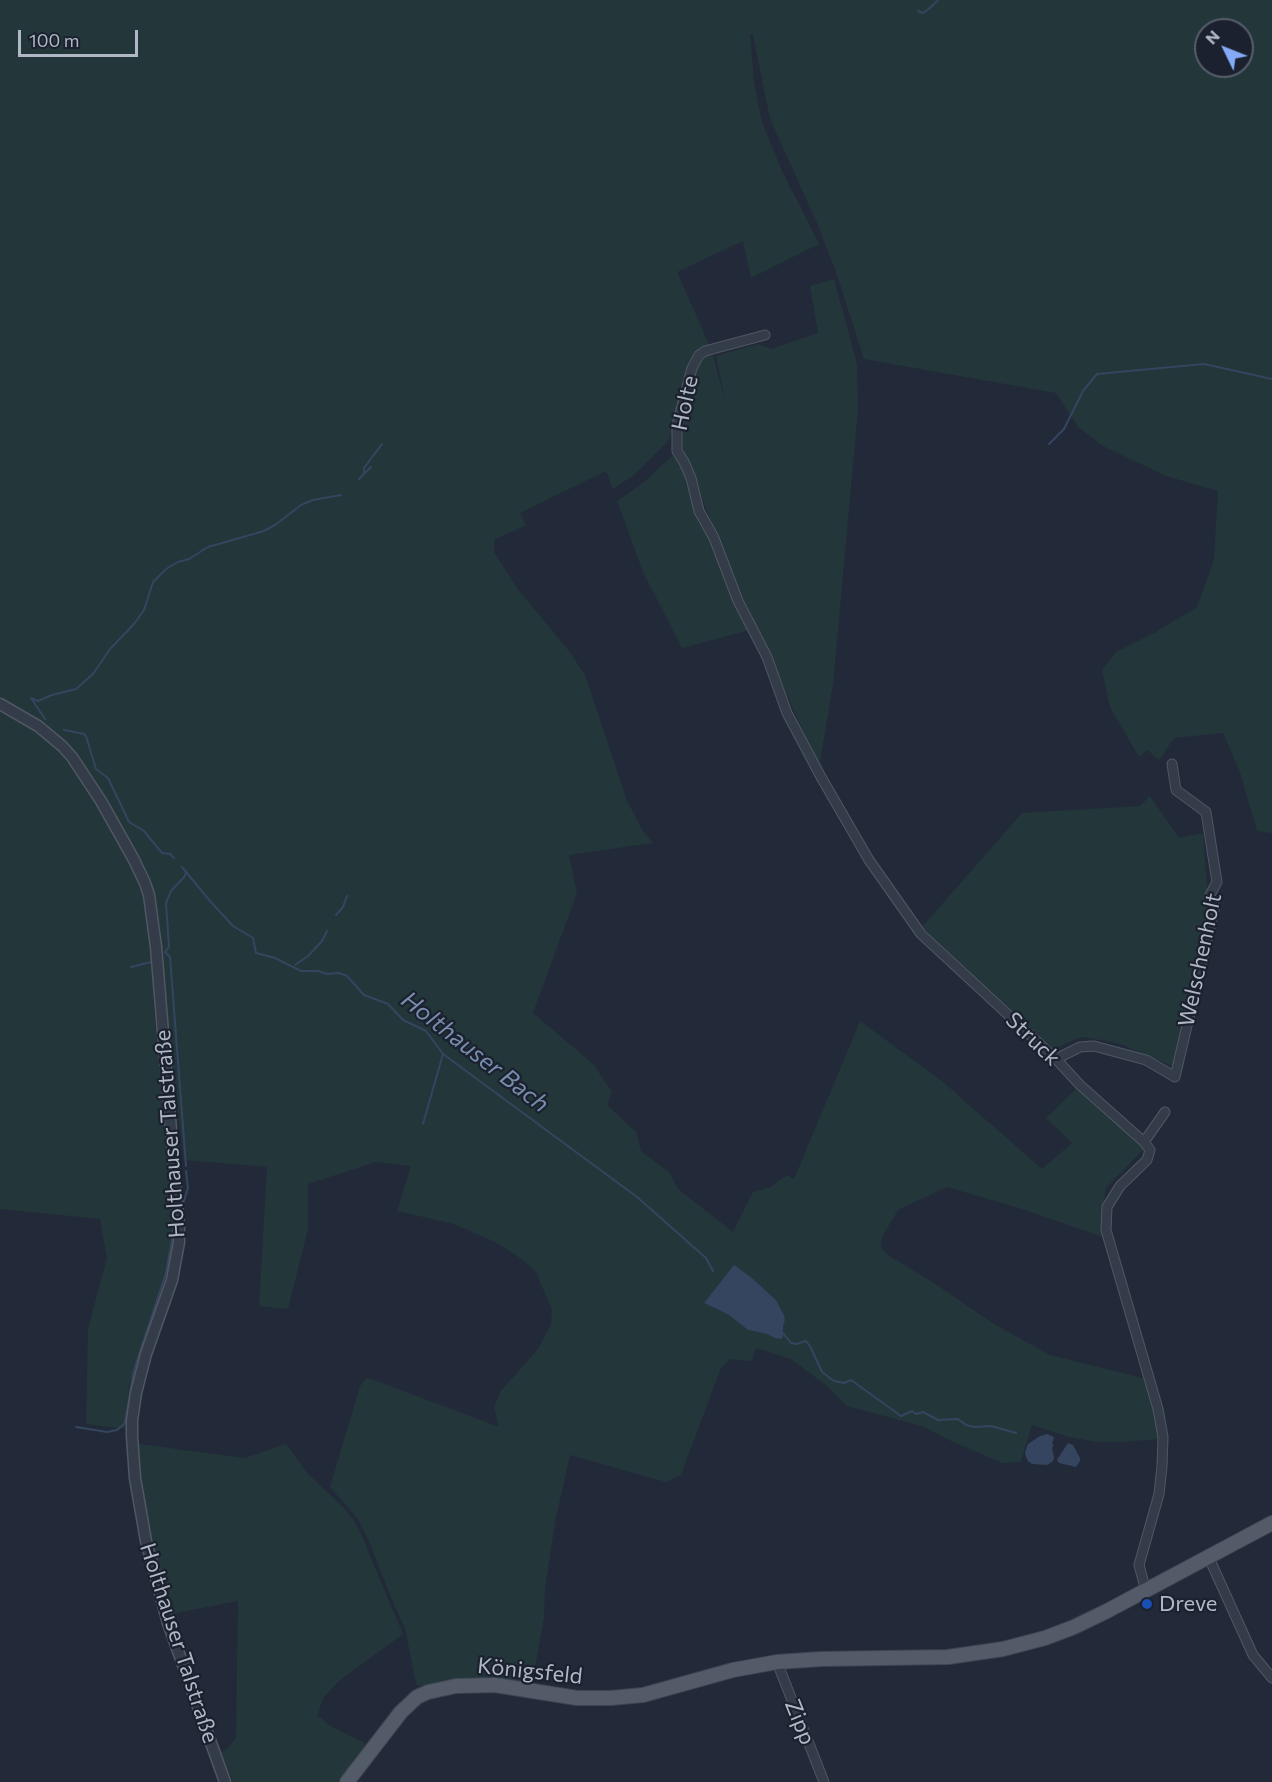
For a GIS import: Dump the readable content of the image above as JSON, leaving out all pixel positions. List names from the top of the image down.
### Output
{
  "streets": {
    "main road": ["Königsfeld"],
    "street": [
      "Holte",
      "Welschenholt",
      "Struck",
      "Holthauser Talstraße",
      "Zipp"
    ]
  },
  "crossings": [
    ["Holte", "Struck"],
    ["Welschenholt", "Struck"],
    ["Königsfeld", "Zipp"]
  ],
  "water": ["Holthauser Bach"],
  "places": ["Dreve"],
  "scale_bar": "100 m",
  "north": "top left"
}
